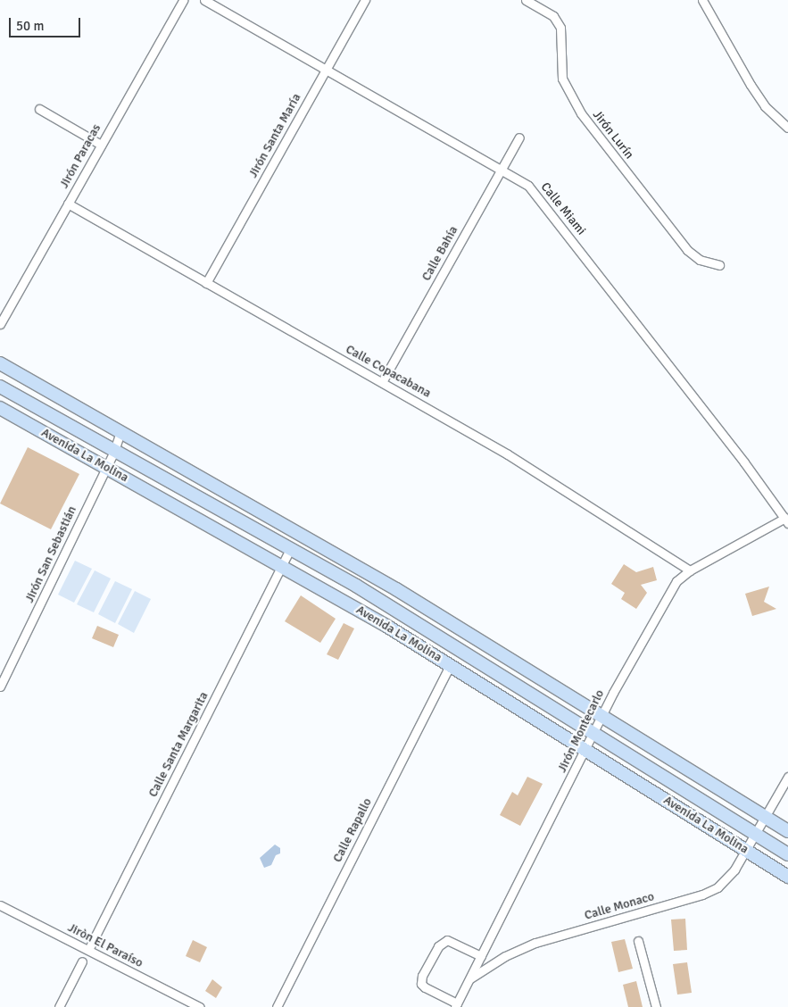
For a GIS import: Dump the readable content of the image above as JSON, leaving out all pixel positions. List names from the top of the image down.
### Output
{
  "streets": {
    "main road": ["Avenida La Molina"],
    "street": [
      "Jirón Lurín",
      "Jirón Santa María",
      "Jirón Paracas",
      "Calle Miami",
      "Calle Bahía",
      "Calle Copacabana",
      "Jirón San Sebastián",
      "Jirón Montecarlo",
      "Calle Santa Margarita",
      "Calle Rapallo",
      "Calle Monaco",
      "Jiròn El Paraíso"
    ]
  },
  "crossings": [
    ["Jirón Santa María", "Calle Miami"],
    ["Jirón Santa María", "Calle Copacabana"],
    ["Jirón Paracas", "Calle Copacabana"],
    ["Calle Miami", "Calle Bahía"],
    ["Calle Miami", "Jirón Montecarlo"],
    ["Calle Bahía", "Calle Copacabana"],
    ["Calle Copacabana", "Jirón Montecarlo"],
    ["Avenida La Molina", "Jirón San Sebastián"],
    ["Avenida La Molina", "Jirón Montecarlo"],
    ["Avenida La Molina", "Calle Santa Margarita"],
    ["Avenida La Molina", "Calle Rapallo"],
    ["Avenida La Molina", "Calle Monaco"],
    ["Jirón Montecarlo", "Calle Monaco"],
    ["Calle Santa Margarita", "Jiròn El Paraíso"]
  ],
  "scale_bar": "50 m"
}
